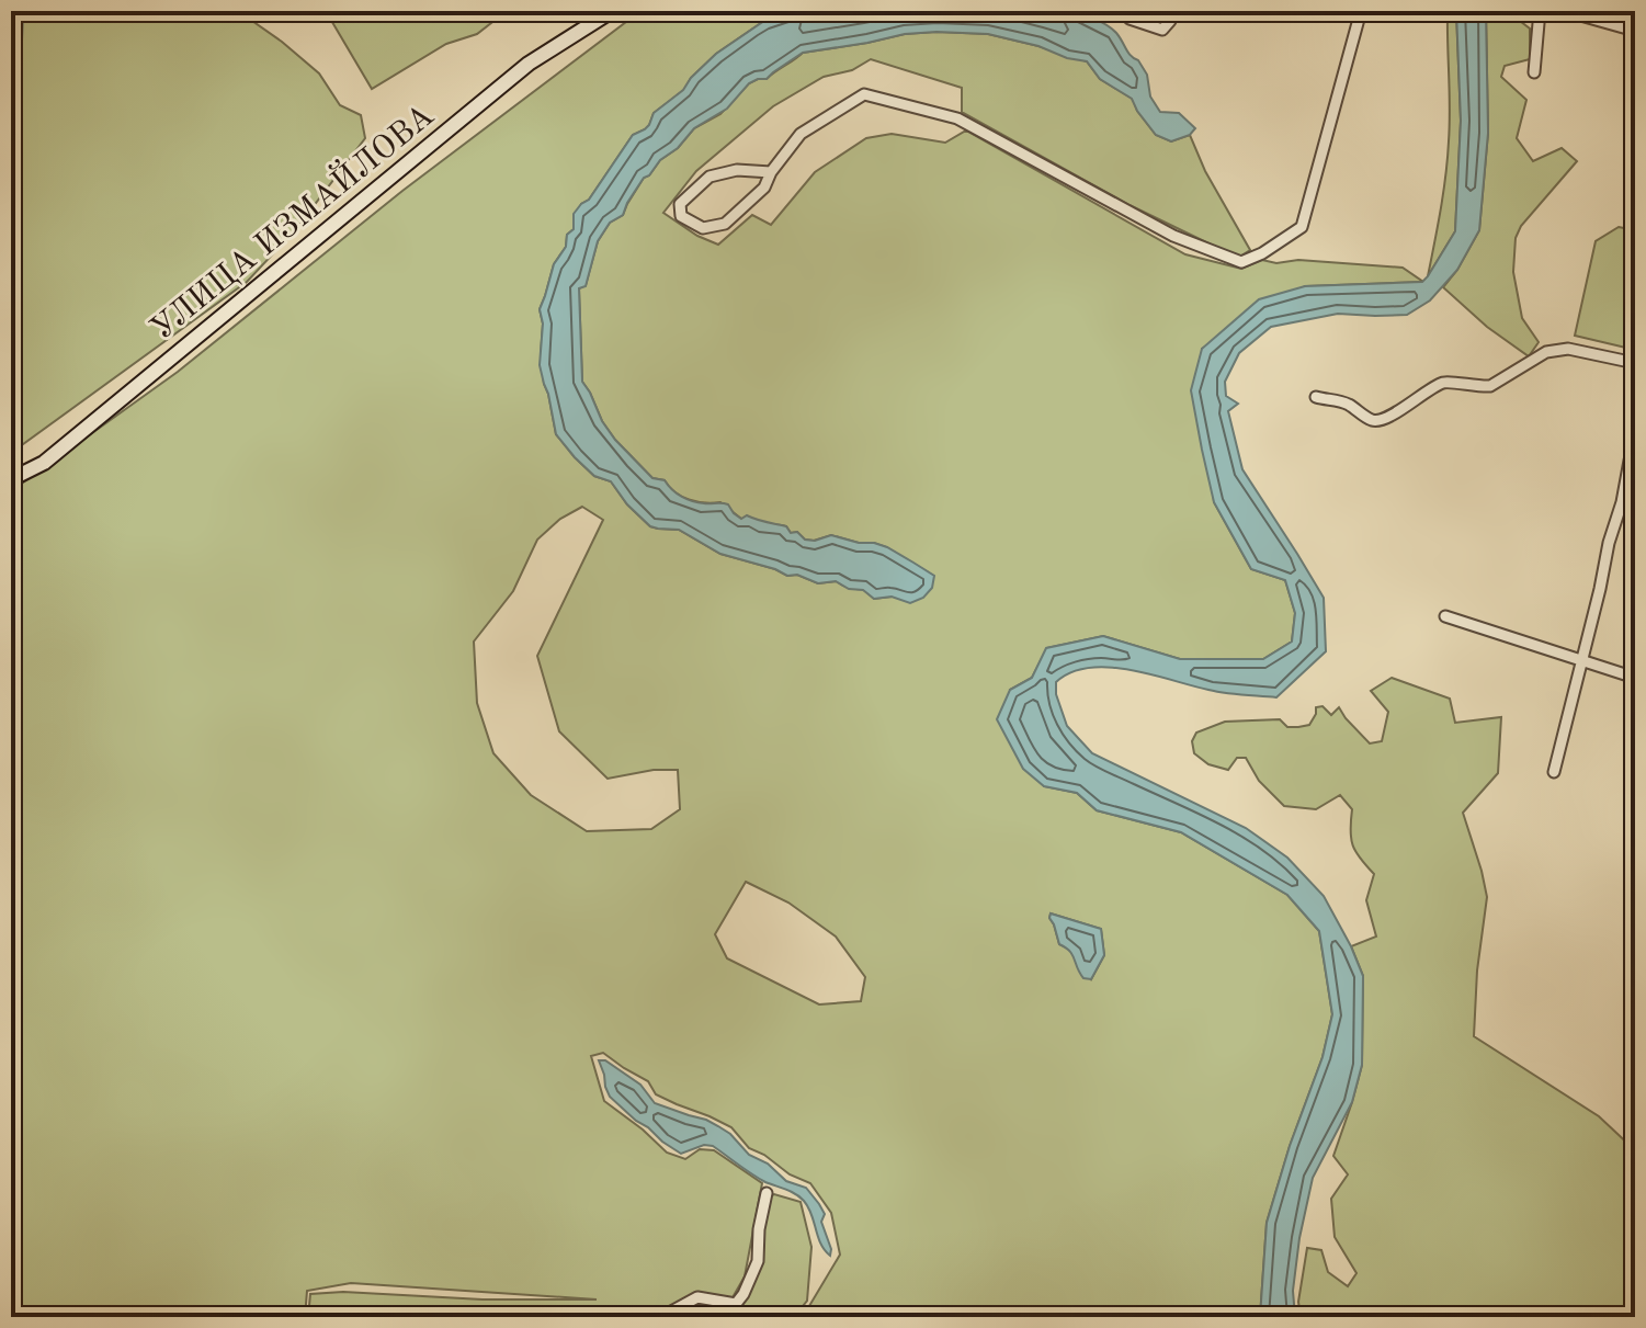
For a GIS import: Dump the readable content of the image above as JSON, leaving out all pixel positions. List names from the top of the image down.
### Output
{
  "streets": {
    "main road": ["УЛИЦА ИЗМАЙЛОВА"]
  }
}
